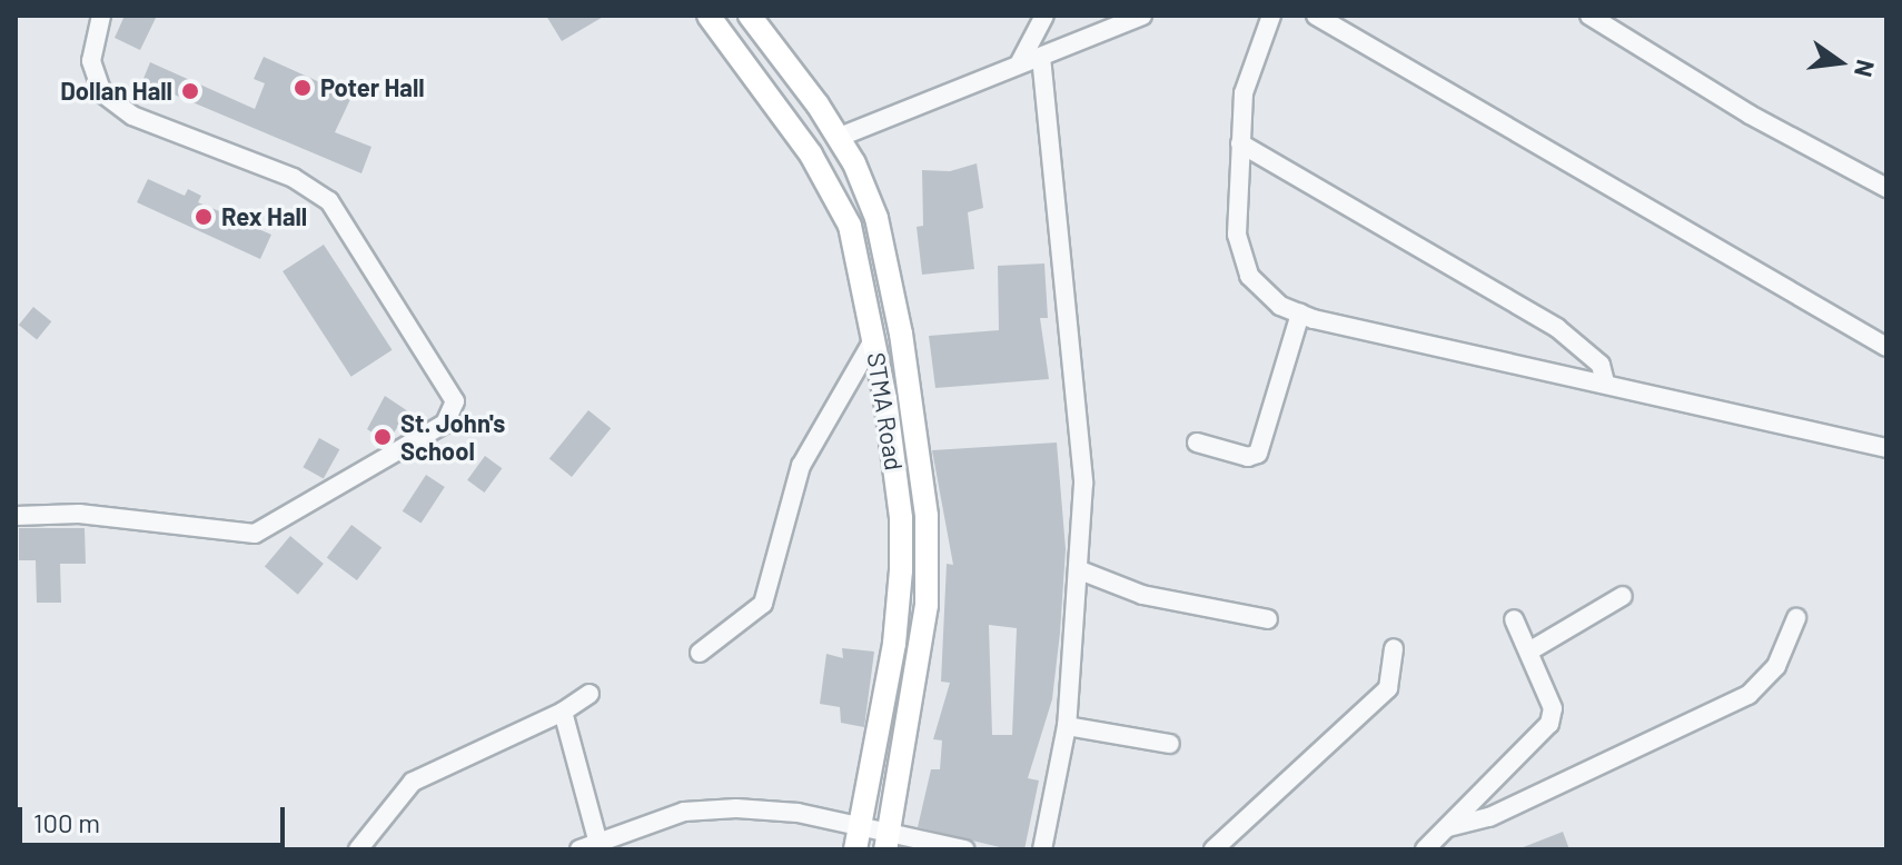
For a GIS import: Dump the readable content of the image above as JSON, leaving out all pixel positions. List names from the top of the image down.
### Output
{
  "streets": {
    "main road": ["STMA Road"]
  },
  "places": [
    "Poter Hall",
    "Dollan Hall",
    "Rex Hall",
    "St. John's School"
  ],
  "scale_bar": "100 m",
  "north": "right"
}
